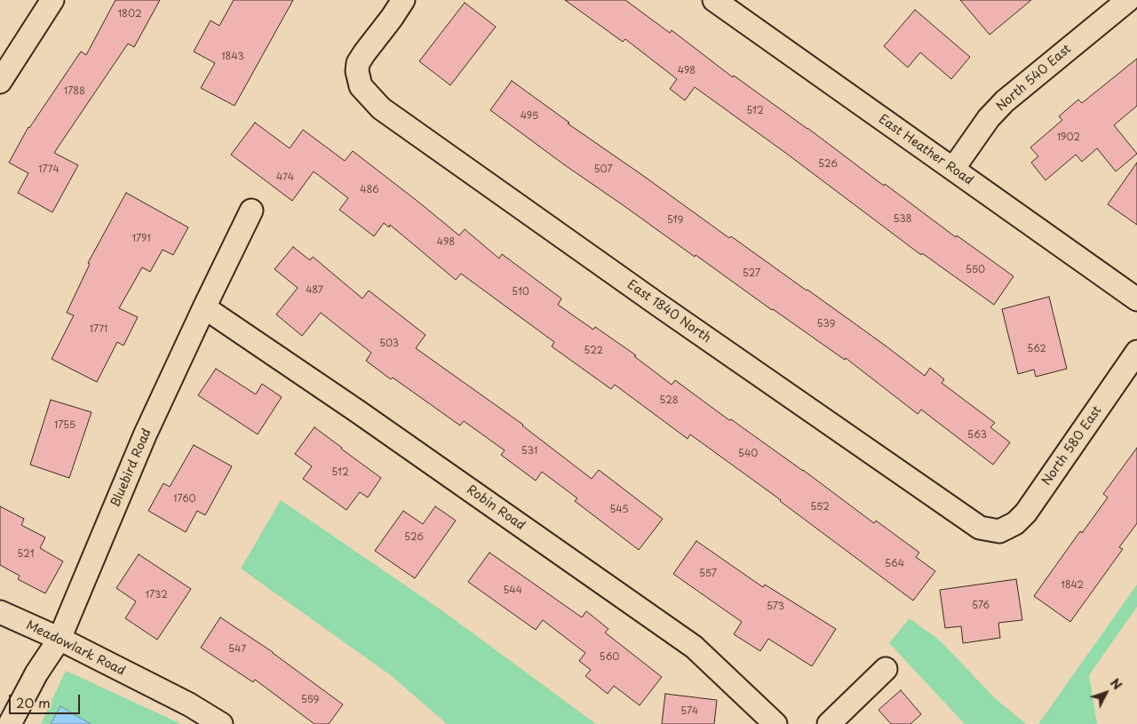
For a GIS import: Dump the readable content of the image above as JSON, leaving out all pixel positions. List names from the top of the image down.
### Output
{
  "streets": {
    "street": [
      "North 540 East",
      "East Heather Road",
      "East 1840 North",
      "North 580 East",
      "Bluebird Road",
      "Robin Road",
      "Meadowlark Road"
    ]
  },
  "crossings": [
    ["North 540 East", "East Heather Road"],
    ["East 1840 North", "North 580 East"],
    ["Bluebird Road", "Robin Road"],
    ["Bluebird Road", "Meadowlark Road"]
  ],
  "house_numbers": [
    "1802",
    "1843",
    "498",
    "1788",
    "512",
    "495",
    "1902",
    "526",
    "1774",
    "507",
    "474",
    "486",
    "538",
    "519",
    "1791",
    "498",
    "550",
    "527",
    "487",
    "510",
    "539",
    "1771",
    "503",
    "562",
    "522",
    "528",
    "1755",
    "563",
    "531",
    "540",
    "512",
    "1760",
    "552",
    "545",
    "526",
    "521",
    "564",
    "557",
    "1842",
    "544",
    "1732",
    "576",
    "573",
    "547",
    "560",
    "559",
    "574"
  ],
  "scale_bar": "20 m",
  "north": "top right"
}
